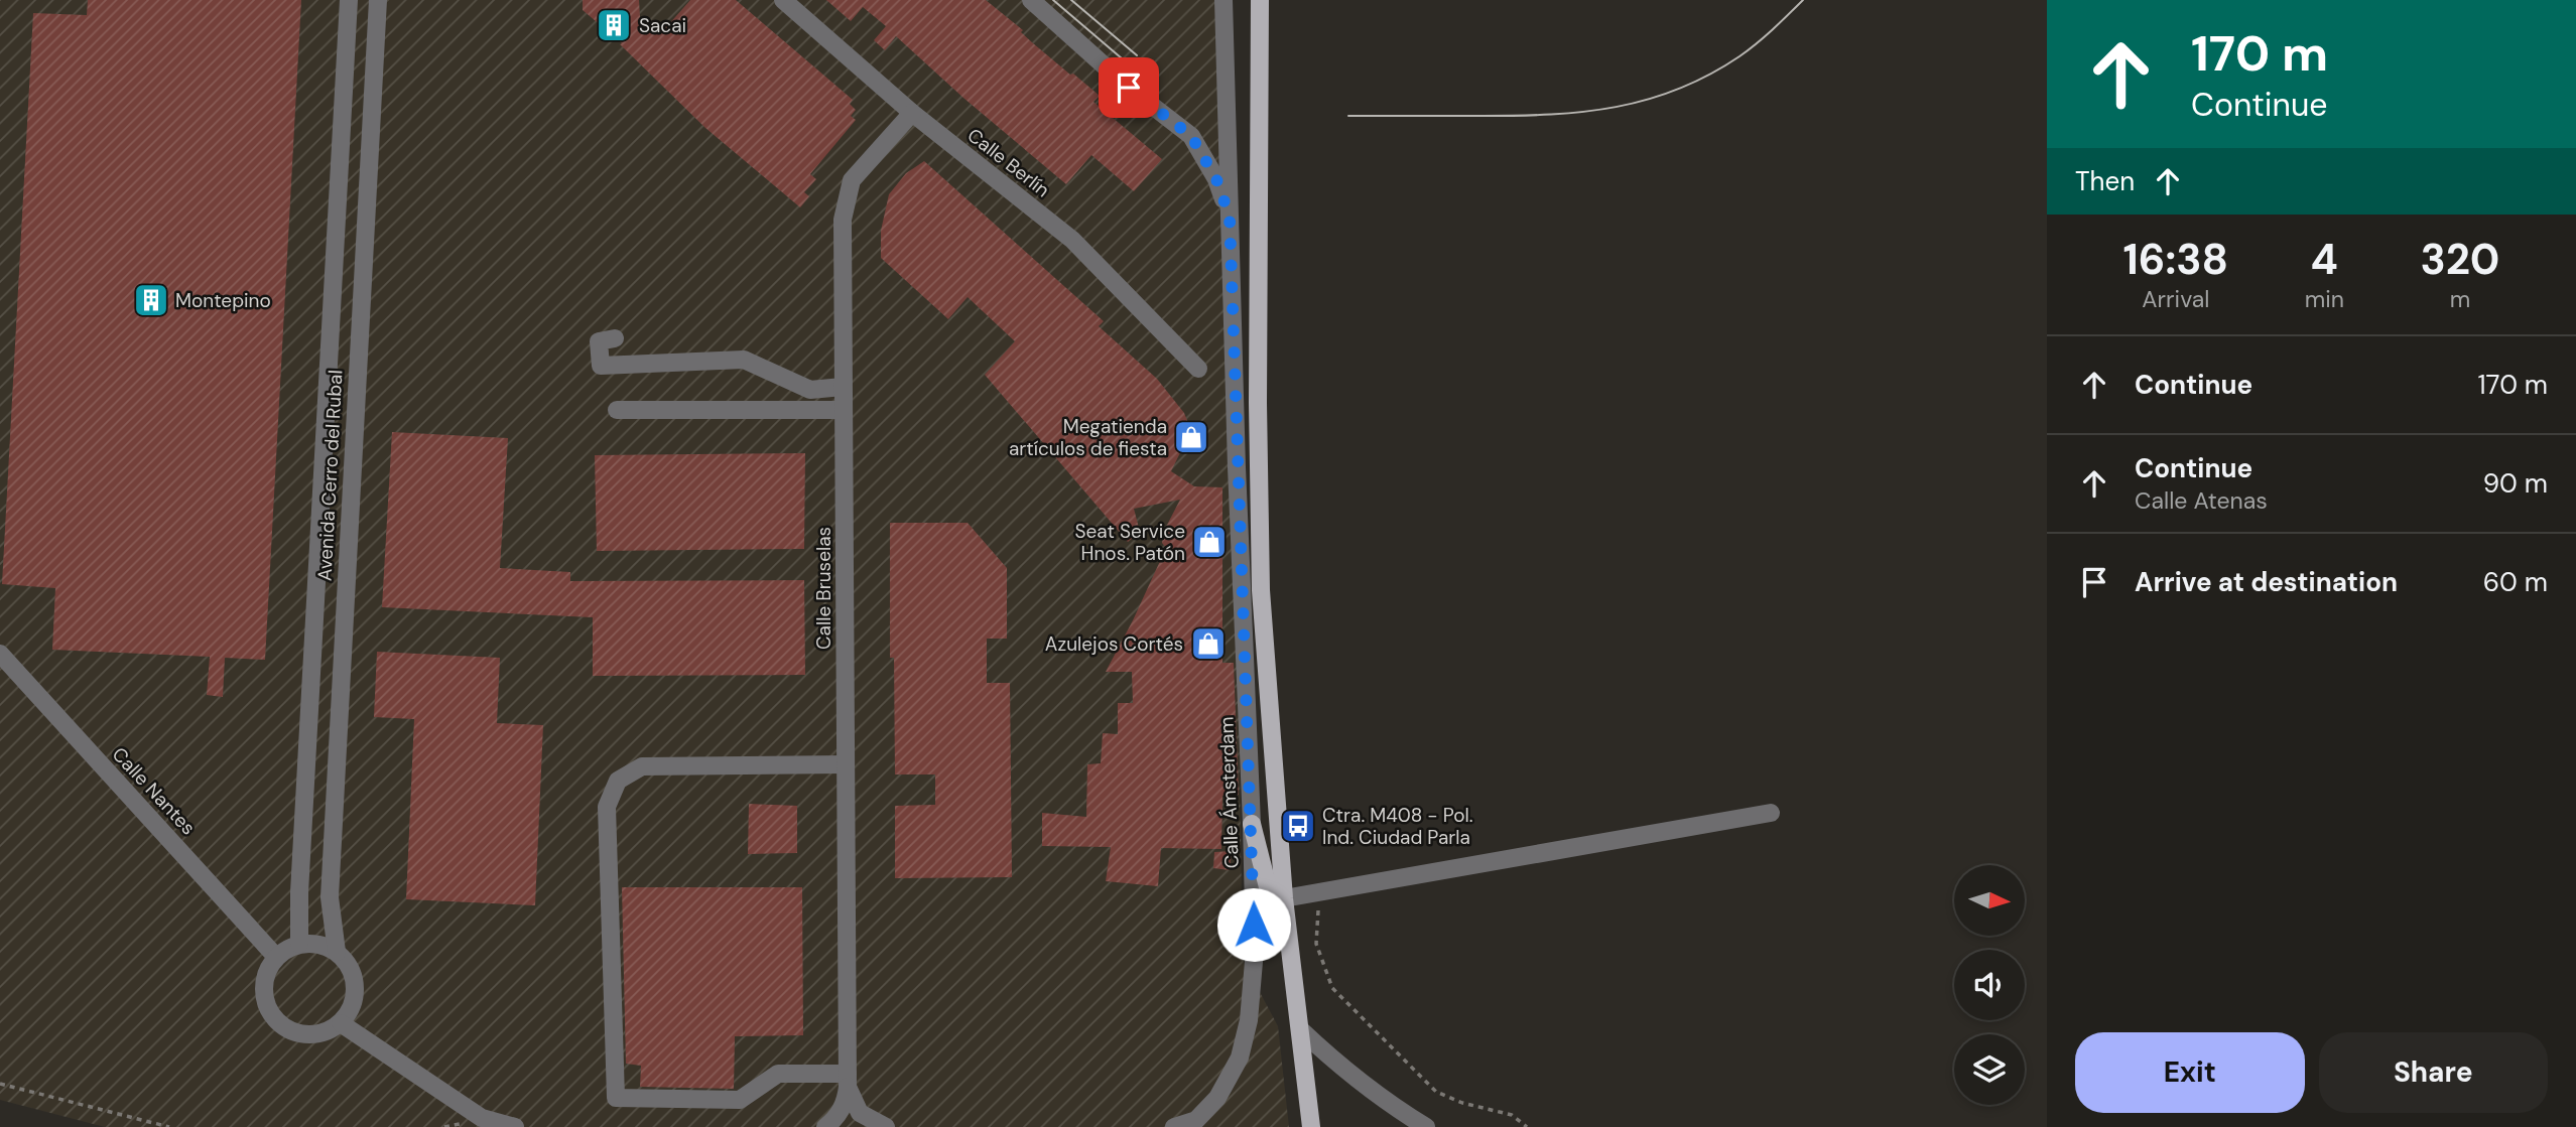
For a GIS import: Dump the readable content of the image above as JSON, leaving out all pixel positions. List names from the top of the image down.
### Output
{
  "streets": {
    "street": [
      "Calle Berlín",
      "Avenida Cerro del Rubal",
      "Calle Bruselas",
      "Calle Nantes",
      "Calle Ámsterdam"
    ]
  },
  "crossings": [
    ["Calle Berlín", "Calle Bruselas"],
    ["Avenida Cerro del Rubal", "Calle Nantes"]
  ],
  "places": {
    "building": ["Sacai", "Montepino"],
    "shop": ["Megatienda artículos de fiesta", "Seat Service Hnos. Patón", "Azulejos Cortés"],
    "bus stop": ["Ctra. M408 - Pol. Ind. Ciudad Parla"]
  },
  "north": "right",
  "page": {
    "turn": ["170 m", "Continue"],
    "then": "Then",
    "eta": [
      "16:38",
      "Arrival",
      "4",
      "min",
      "320",
      "m"
    ],
    "list": [
      {
        "name": "Continue",
        "value": "170 m"
      },
      {
        "name": "Continue",
        "note": "Calle Atenas",
        "value": "90 m"
      },
      {
        "name": "Arrive at destination",
        "value": "60 m"
      }
    ],
    "buttons": ["Exit", "Share"]
  }
}
